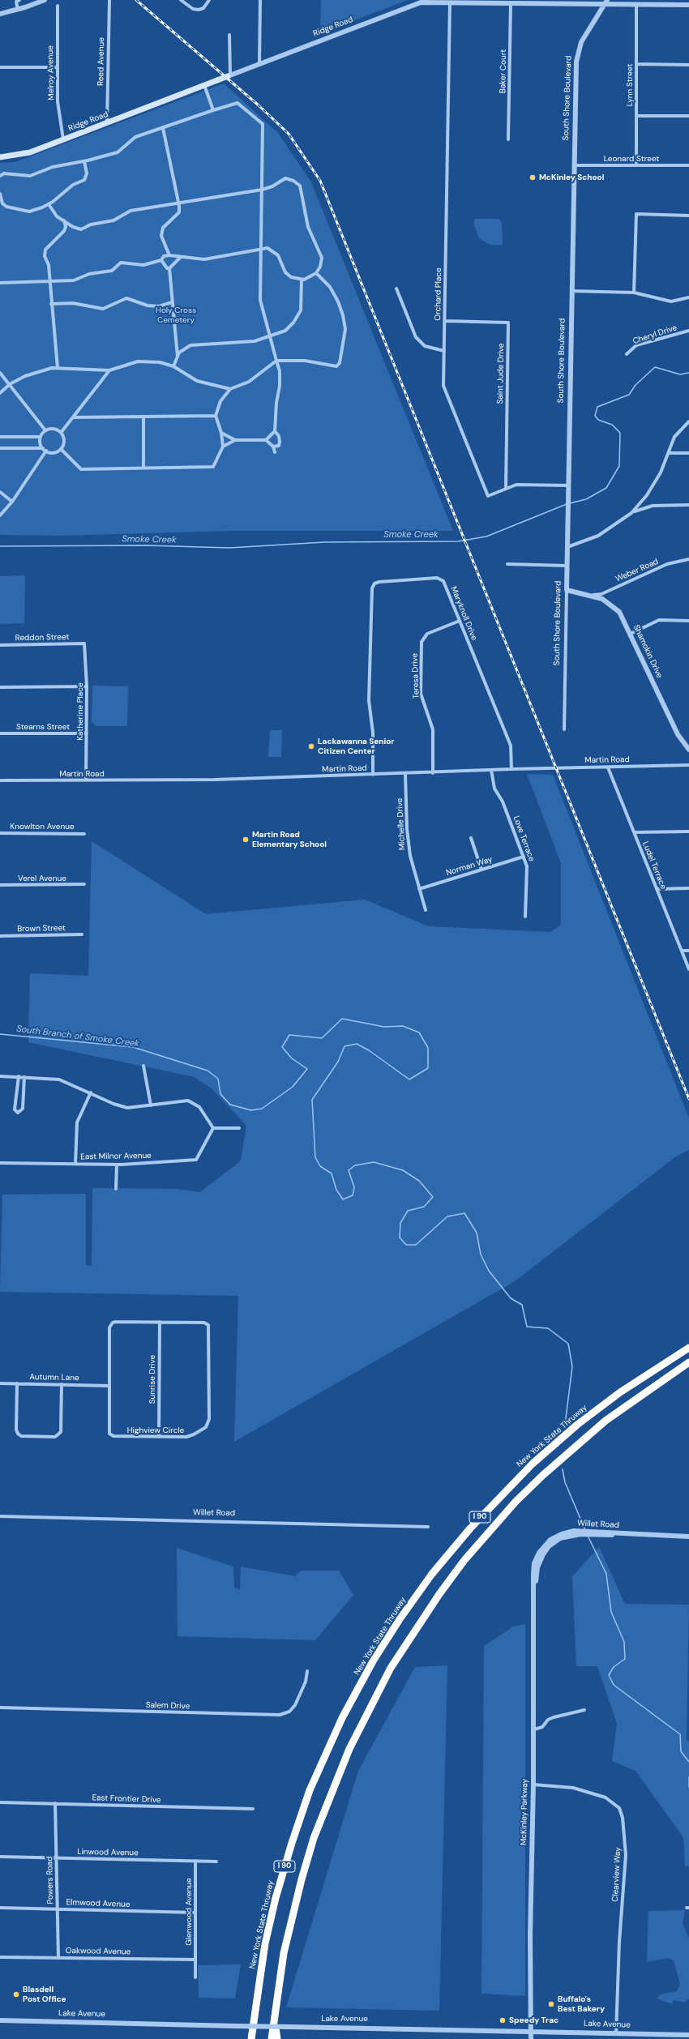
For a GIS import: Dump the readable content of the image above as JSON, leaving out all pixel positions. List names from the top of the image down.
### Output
{
  "streets": {
    "highway": ["New York State Thruway", "I 90"],
    "main road": ["Ridge Road"],
    "street": [
      "Reed Avenue",
      "Baker Court",
      "Melroy Avenue",
      "Lynn Street",
      "South Shore Boulevard",
      "Leonard Street",
      "Orchard Place",
      "Cheryl Drive",
      "Saint Jude Drive",
      "Weber Road",
      "Maryknoll Drive",
      "Reddon Street",
      "Shamokin Drive",
      "Teresa Drive",
      "Katherine Place",
      "Stearns Street",
      "Martin Road",
      "Michelle Drive",
      "Knowlton Avenue",
      "Love Terrace",
      "Ludel Terrace",
      "Norman Way",
      "Verel Avenue",
      "Brown Street",
      "East Milnor Avenue",
      "Autumn Lane",
      "Sunrise Drive",
      "Highview Circle",
      "Willet Road",
      "Salem Drive",
      "East Frontier Drive",
      "McKinley Parkway",
      "Linwood Avenue",
      "Clearview Way",
      "Powers Road",
      "Elmwood Avenue",
      "Glenwood Avenue",
      "Oakwood Avenue",
      "Lake Avenue"
    ]
  },
  "crossings": [
    ["Ridge Road", "Reed Avenue"],
    ["Ridge Road", "Baker Court"],
    ["Ridge Road", "Melroy Avenue"],
    ["Ridge Road", "Lynn Street"],
    ["Ridge Road", "South Shore Boulevard"],
    ["Ridge Road", "Orchard Place"],
    ["Lynn Street", "Leonard Street"],
    ["South Shore Boulevard", "Leonard Street"],
    ["South Shore Boulevard", "Orchard Place"],
    ["South Shore Boulevard", "Shamokin Drive"],
    ["Orchard Place", "Saint Jude Drive"],
    ["Weber Road", "Shamokin Drive"],
    ["Maryknoll Drive", "Teresa Drive"],
    ["Maryknoll Drive", "Martin Road"],
    ["Reddon Street", "Katherine Place"],
    ["Teresa Drive", "Martin Road"],
    ["Katherine Place", "Stearns Street"],
    ["Katherine Place", "Martin Road"],
    ["Martin Road", "Michelle Drive"],
    ["Martin Road", "Love Terrace"],
    ["Martin Road", "Ludel Terrace"],
    ["Michelle Drive", "Norman Way"],
    ["Love Terrace", "Norman Way"],
    ["Autumn Lane", "Highview Circle"],
    ["Sunrise Drive", "Highview Circle"],
    ["Willet Road", "McKinley Parkway"],
    ["East Frontier Drive", "Powers Road"],
    ["McKinley Parkway", "Clearview Way"],
    ["McKinley Parkway", "Lake Avenue"],
    ["Linwood Avenue", "Powers Road"],
    ["Linwood Avenue", "Glenwood Avenue"],
    ["Clearview Way", "Lake Avenue"],
    ["Powers Road", "Elmwood Avenue"],
    ["Powers Road", "Oakwood Avenue"],
    ["Elmwood Avenue", "Glenwood Avenue"],
    ["Glenwood Avenue", "Oakwood Avenue"]
  ],
  "water": ["Smoke Creek", "South Branch of Smoke Creek"],
  "parks": ["Holy Cross Cemetery"],
  "places": [
    "McKinley School",
    "Lackawanna Senior Citizen Center",
    "Martin Road Elementary School",
    "Blasdell Post Office",
    "Buffalo's Best Bakery",
    "Speedy Trac"
  ]
}
